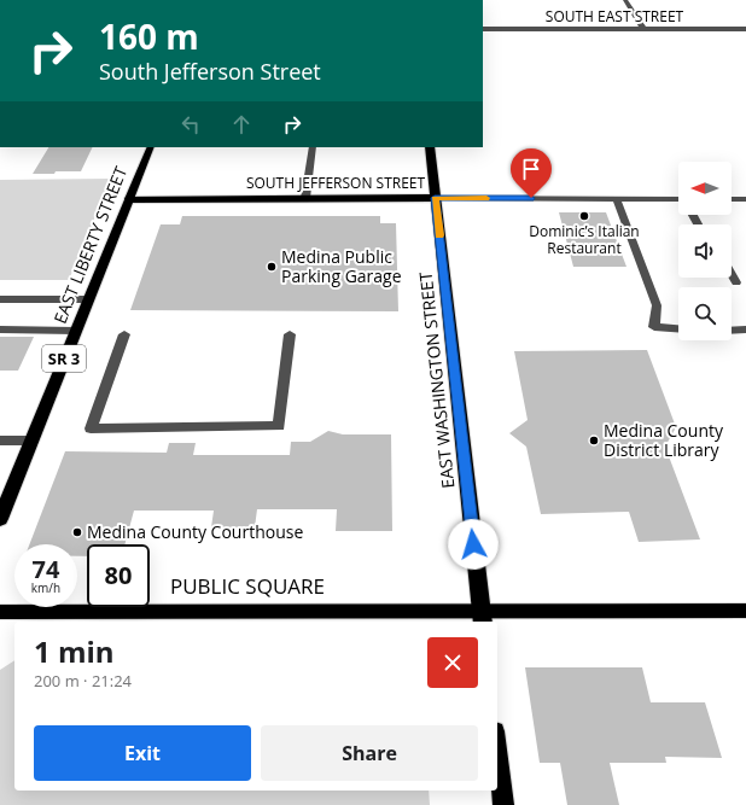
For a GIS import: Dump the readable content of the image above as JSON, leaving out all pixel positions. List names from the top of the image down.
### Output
{
  "streets": {
    "highway": [
      "SOUTH JEFFERSON STREET",
      "EAST LIBERTY STREET",
      "SR 3",
      "EAST WASHINGTON STREET"
    ],
    "main road": ["PUBLIC SQUARE"],
    "street": ["SOUTH EAST STREET"]
  },
  "crossings": [
    ["SOUTH JEFFERSON STREET", "EAST LIBERTY STREET"],
    ["SOUTH JEFFERSON STREET", "EAST WASHINGTON STREET"],
    ["EAST WASHINGTON STREET", "PUBLIC SQUARE"]
  ],
  "places": [
    "Dominic’s Italian Restaurant",
    "Medina Public Parking Garage",
    "Medina County District Library",
    "Medina County Courthouse"
  ],
  "north": "left",
  "page": {
    "turn": ["160 m", "South Jefferson Street"],
    "speed": "74 km/h",
    "limit": "80",
    "heading": ["1 min", "200 m · 21:24"],
    "buttons": ["Exit", "Share"]
  }
}
